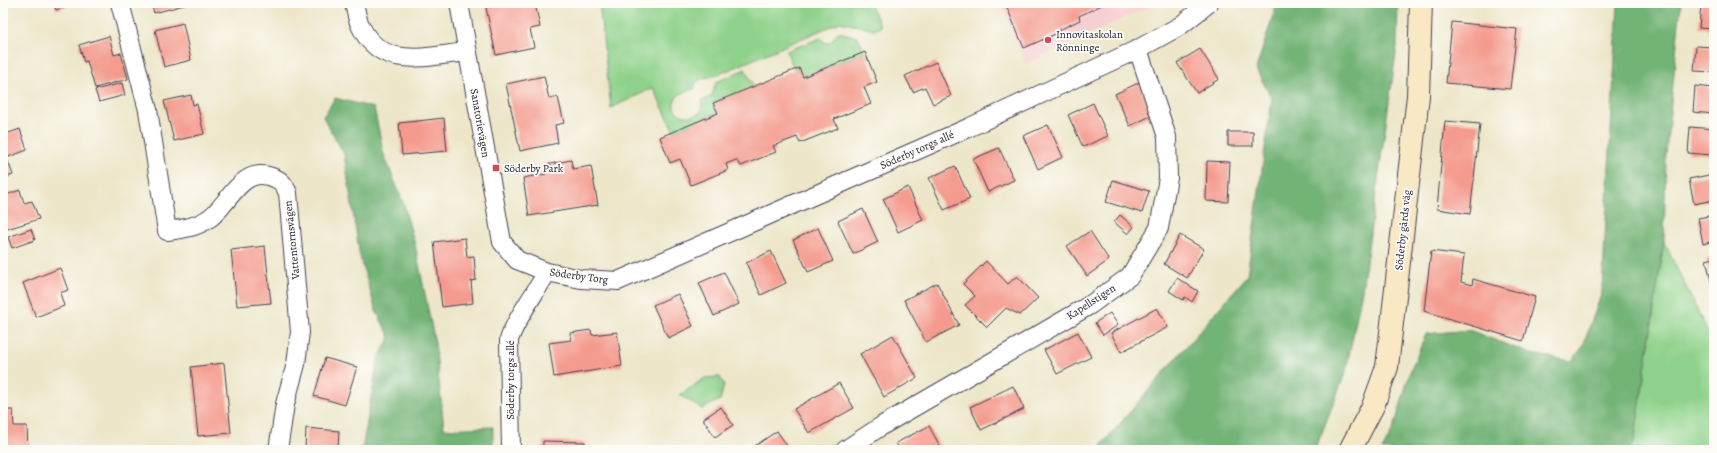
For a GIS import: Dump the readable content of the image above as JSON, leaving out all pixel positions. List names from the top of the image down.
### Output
{
  "streets": {
    "main road": ["Söderby gårds väg"],
    "street": [
      "Sanatorievägen",
      "Söderby torgs allé",
      "Vattentornsvägen",
      "Söderby Torg",
      "Kapellstigen"
    ]
  },
  "crossings": [
    ["Sanatorievägen", "Söderby Torg"],
    ["Söderby torgs allé", "Söderby Torg"],
    ["Söderby torgs allé", "Kapellstigen"]
  ],
  "places": {
    "other": ["Innovitaskolan Rönninge"],
    "transit": ["Söderby Park"]
  }
}
